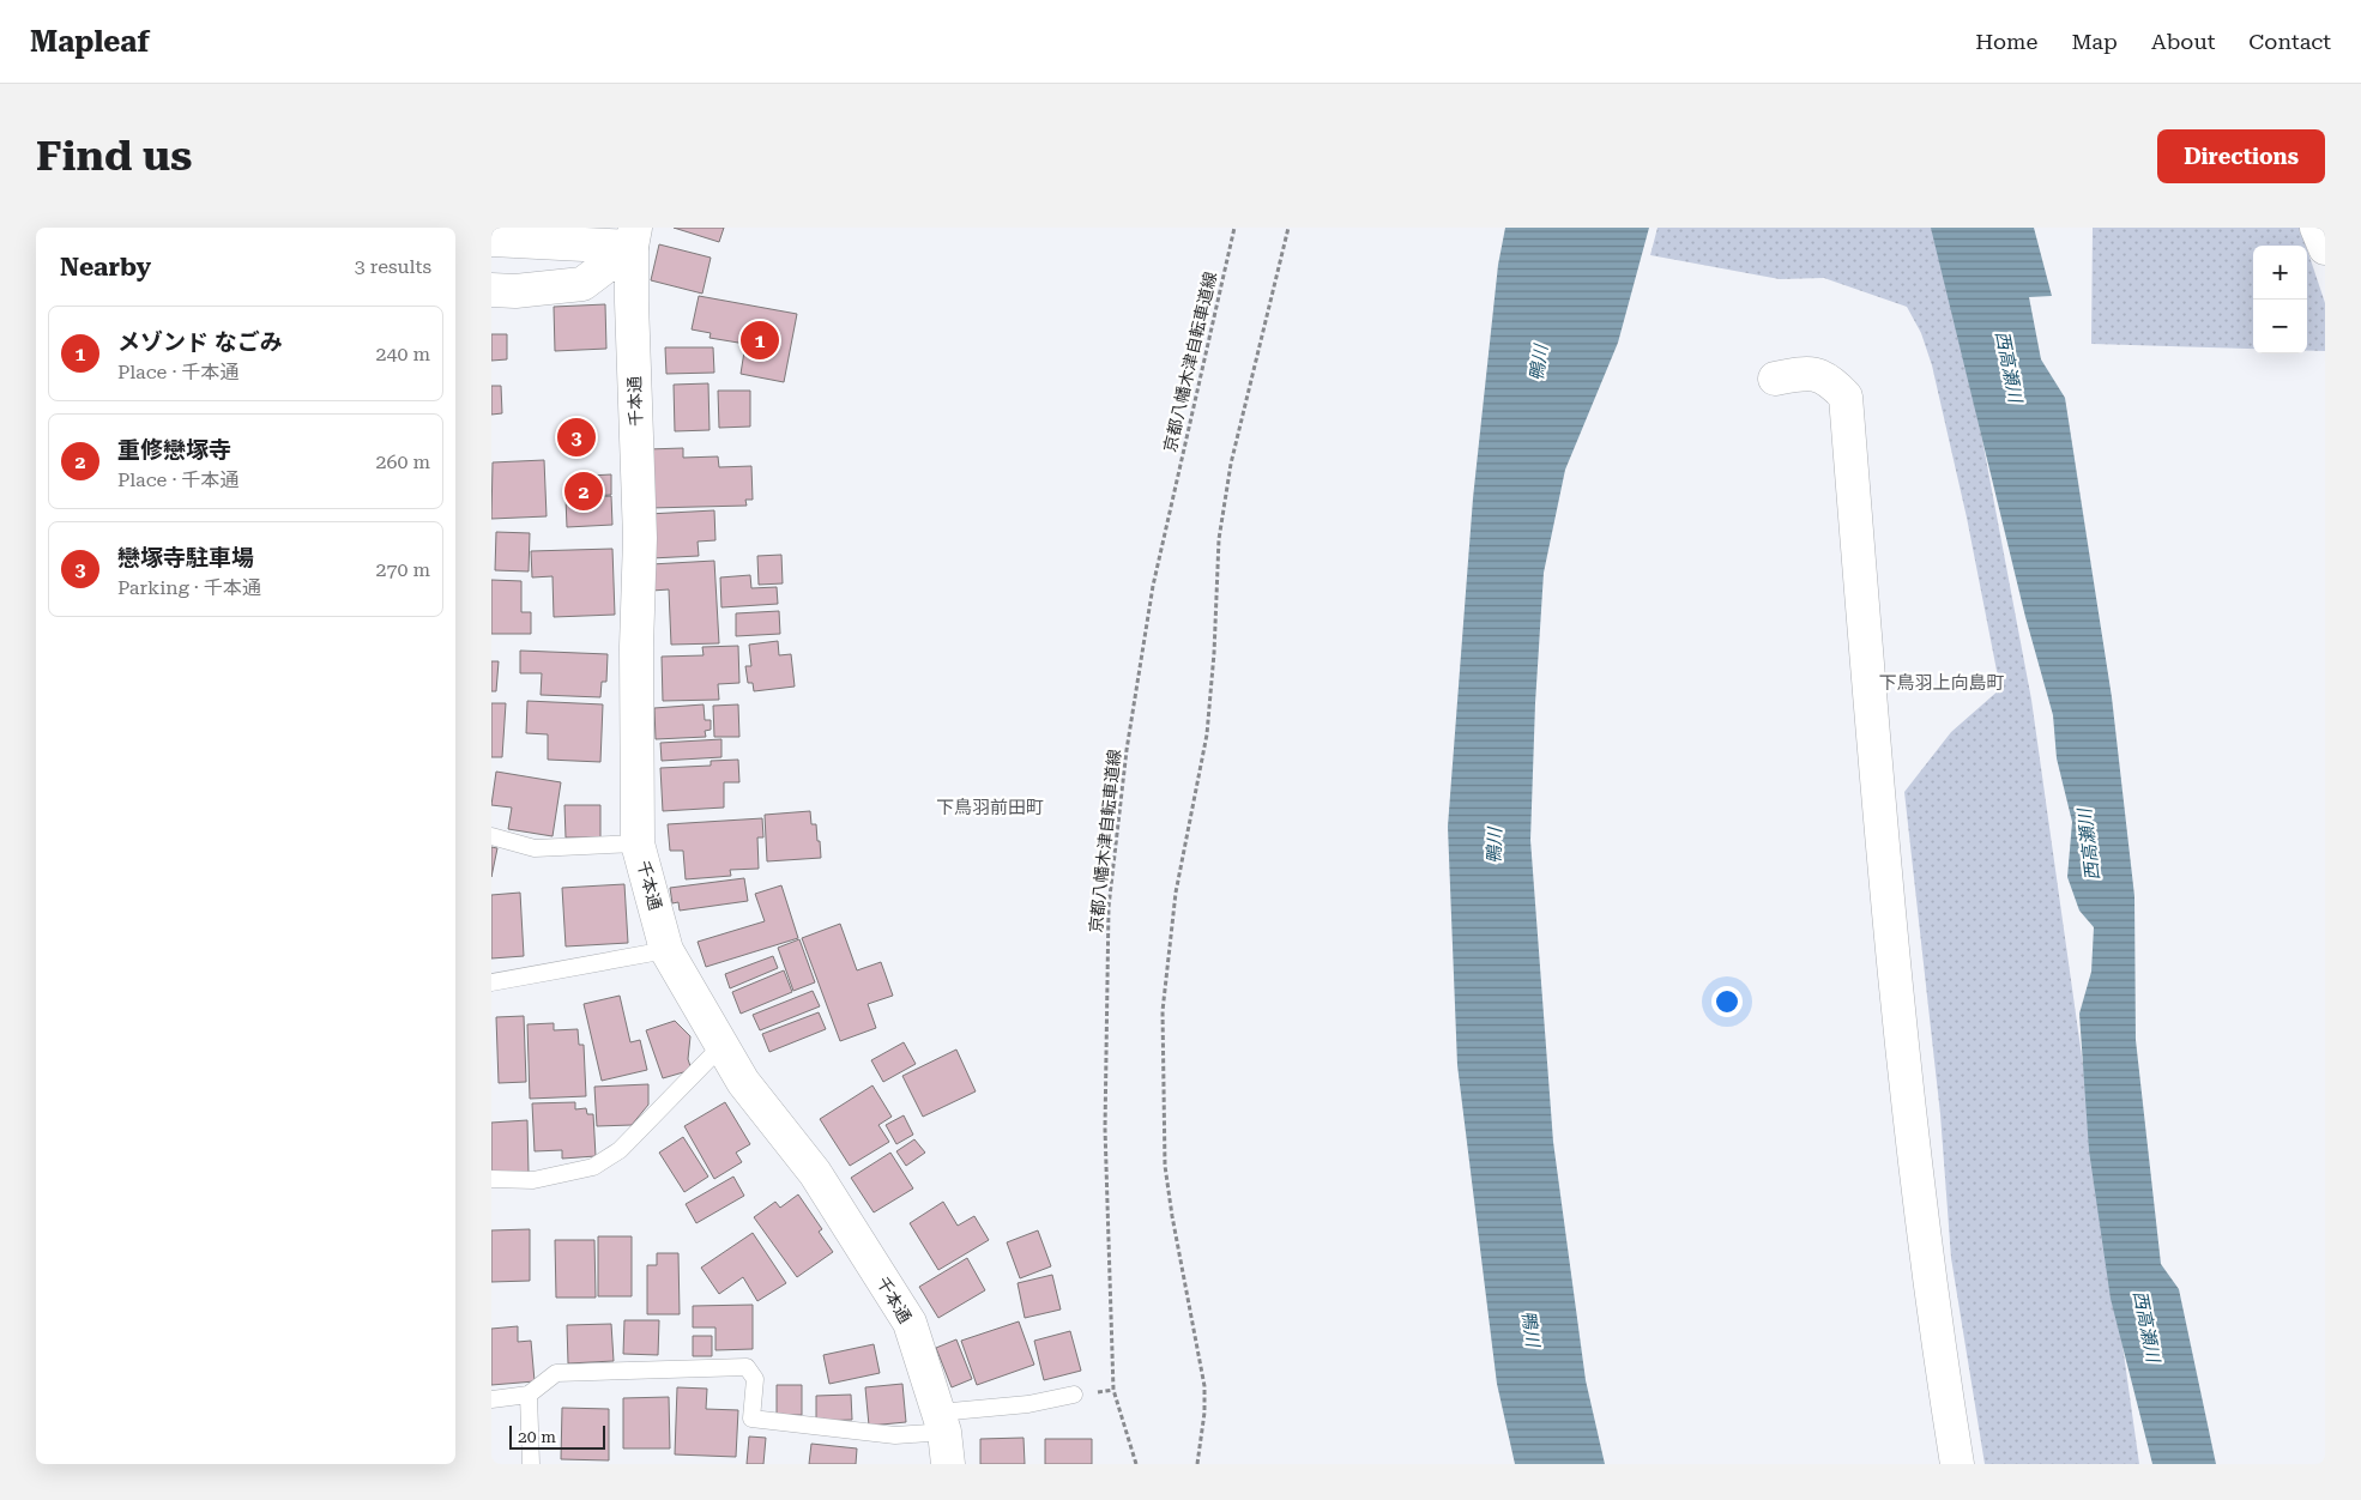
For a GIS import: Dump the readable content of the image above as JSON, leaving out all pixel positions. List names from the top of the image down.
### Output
{
  "streets": {
    "street": ["千本通"],
    "path": ["京都八幡木津自転車道線"]
  },
  "districts": ["下鳥羽上向島町", "下鳥羽前田町"],
  "water": ["鴨川", "西高瀬川"],
  "scale_bar": "20 m",
  "page": {
    "header": "Mapleaf",
    "nav": [
      "Home",
      "Map",
      "About",
      "Contact"
    ],
    "buttons": "Directions",
    "title": "Find us",
    "heading": ["Nearby", "3 results"],
    "map_buttons": ["+", "−"],
    "list": [
      {
        "mark": "1",
        "name": "メゾンド なごみ",
        "note": "Place · 千本通",
        "value": "240 m"
      },
      {
        "mark": "2",
        "name": "重修戀塚寺",
        "note": "Place · 千本通",
        "value": "260 m"
      },
      {
        "mark": "3",
        "name": "戀塚寺駐車場",
        "note": "Parking · 千本通",
        "value": "270 m"
      }
    ],
    "pins": ["1", "3", "2"],
    "scale": "20 m"
  }
}
